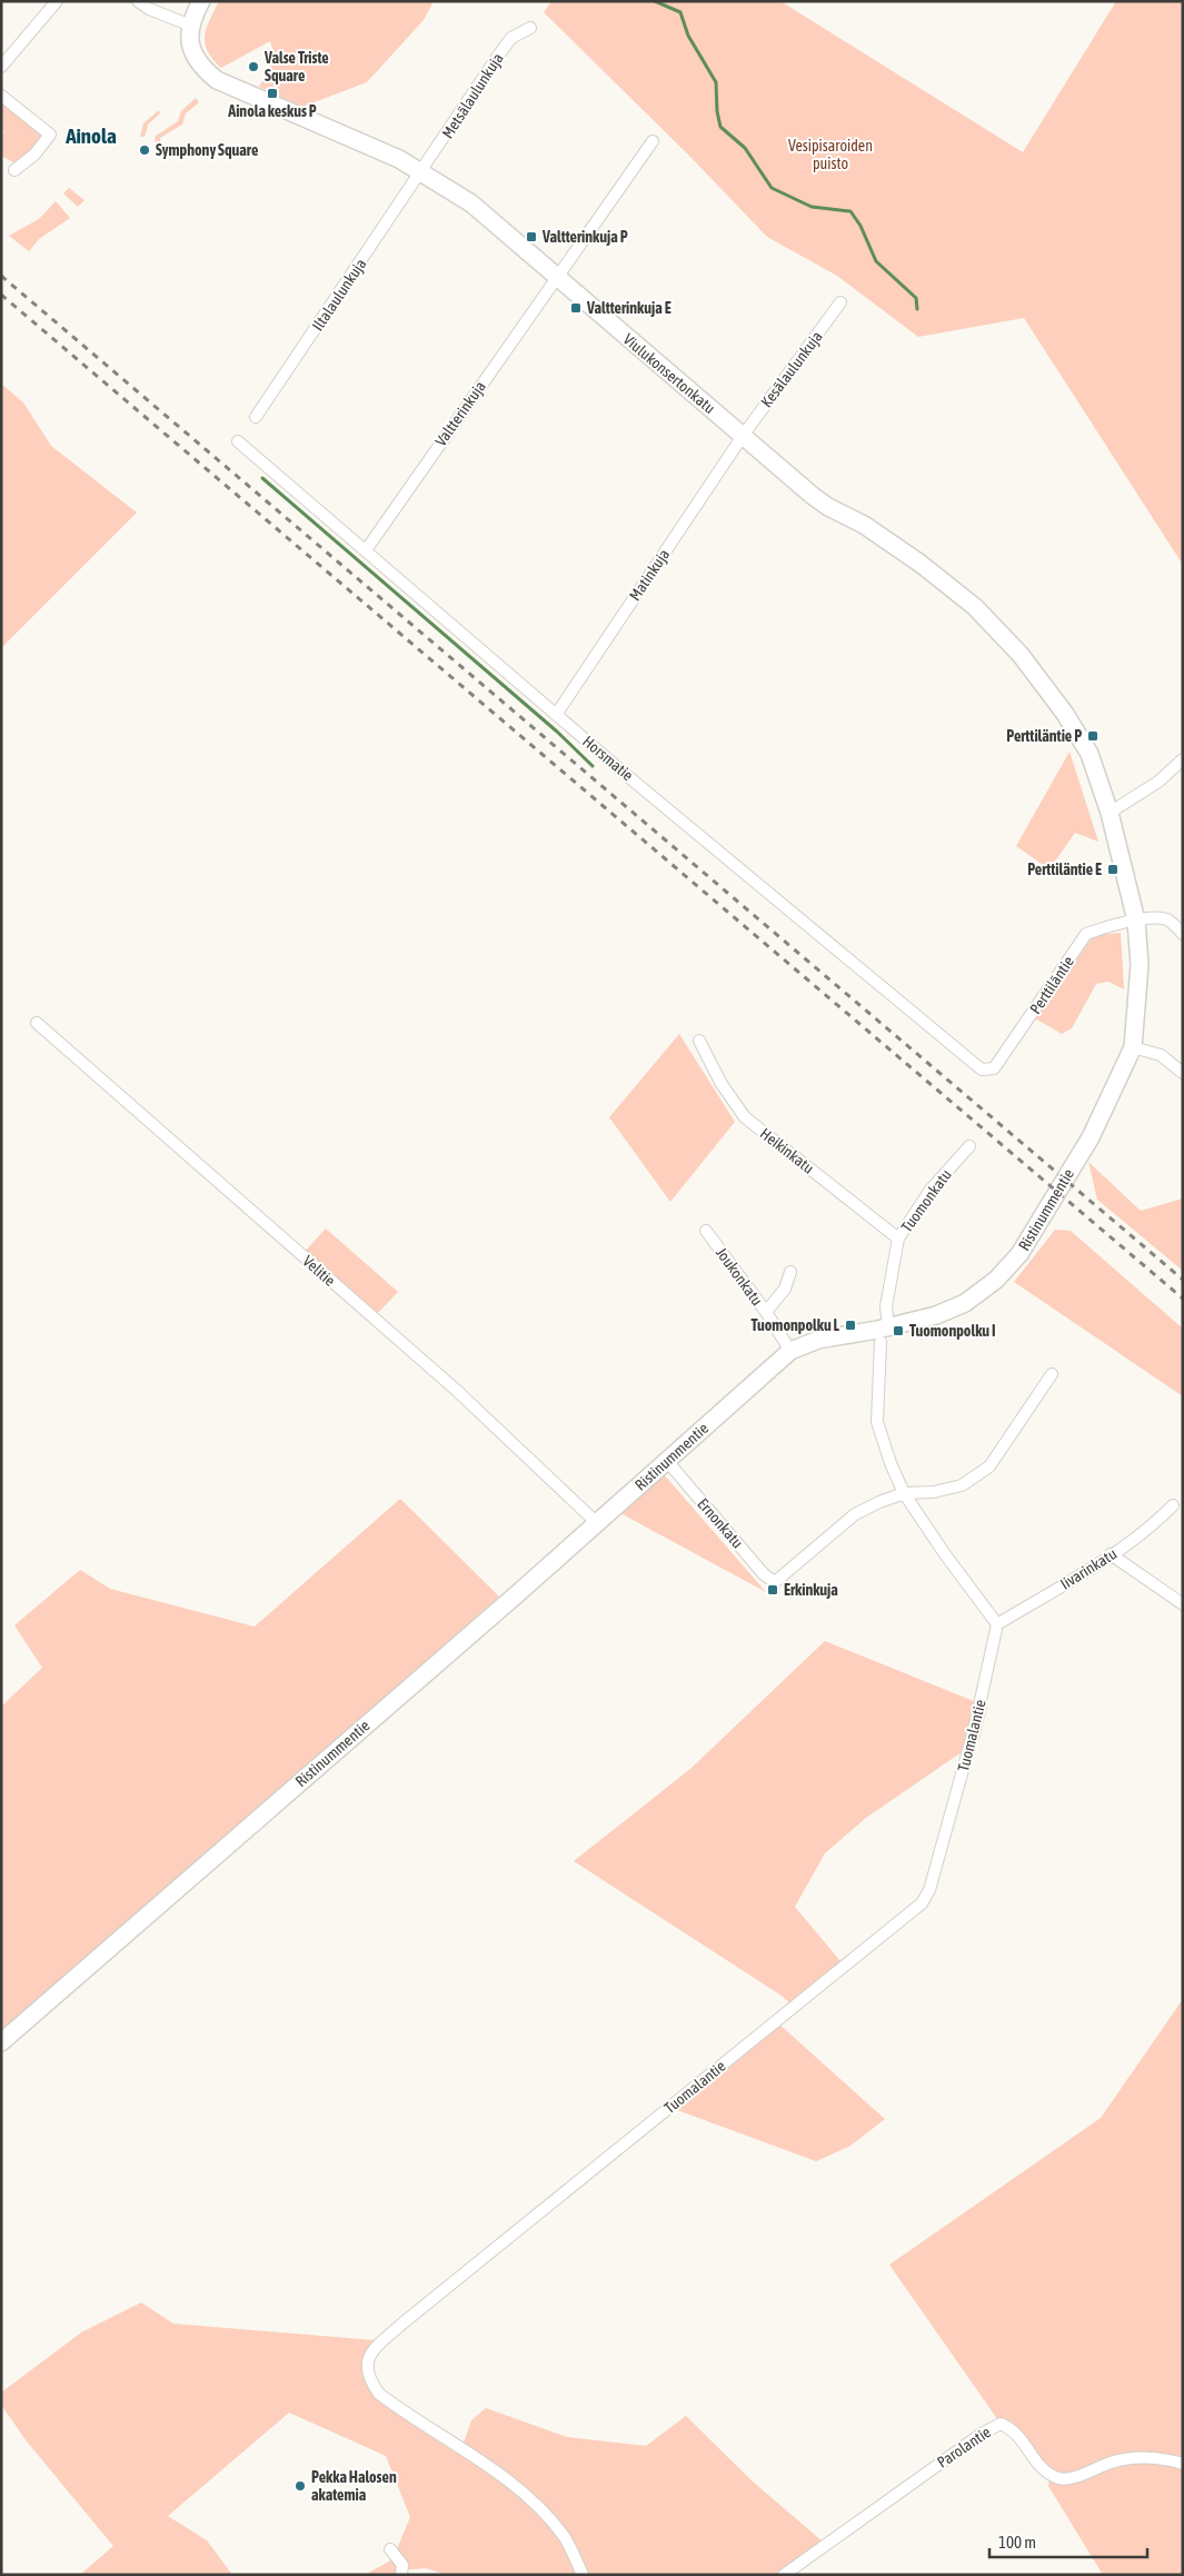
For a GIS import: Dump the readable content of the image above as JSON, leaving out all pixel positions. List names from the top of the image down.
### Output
{
  "streets": {
    "street": [
      "Metsälaulunkuja",
      "Iltalaulunkuja",
      "Kesälaulunkuja",
      "Viulukonsertonkatu",
      "Valtterinkuja",
      "Matinkuja",
      "Horsmatie",
      "Perttiläntie",
      "Heikinkatu",
      "Tuomonkatu",
      "Ristinummentie",
      "Velitie",
      "Joukonkatu",
      "Ernonkatu",
      "Iivarinkatu",
      "Tuomalantie",
      "Parolantie"
    ]
  },
  "crossings": [
    ["Metsälaulunkuja", "Iltalaulunkuja"],
    ["Metsälaulunkuja", "Viulukonsertonkatu"],
    ["Iltalaulunkuja", "Viulukonsertonkatu"],
    ["Kesälaulunkuja", "Viulukonsertonkatu"],
    ["Kesälaulunkuja", "Matinkuja"],
    ["Viulukonsertonkatu", "Valtterinkuja"],
    ["Viulukonsertonkatu", "Matinkuja"],
    ["Viulukonsertonkatu", "Ristinummentie"],
    ["Valtterinkuja", "Horsmatie"],
    ["Matinkuja", "Horsmatie"],
    ["Horsmatie", "Perttiläntie"],
    ["Perttiläntie", "Ristinummentie"],
    ["Heikinkatu", "Tuomonkatu"],
    ["Tuomonkatu", "Ristinummentie"],
    ["Tuomonkatu", "Ernonkatu"],
    ["Ristinummentie", "Velitie"],
    ["Ristinummentie", "Joukonkatu"],
    ["Ristinummentie", "Ernonkatu"],
    ["Iivarinkatu", "Tuomalantie"]
  ],
  "districts": ["Ainola"],
  "parks": ["Vesipisaroiden puisto"],
  "places": {
    "other": ["Valse Triste Square", "Symphony Square", "Pekka Halosen akatemia"],
    "transit": [
      "Ainola keskus P",
      "Valtterinkuja P",
      "Valtterinkuja E",
      "Perttiläntie P",
      "Perttiläntie E",
      "Tuomonpolku L",
      "Tuomonpolku I",
      "Erkinkuja"
    ]
  },
  "scale_bar": "100 m"
}
